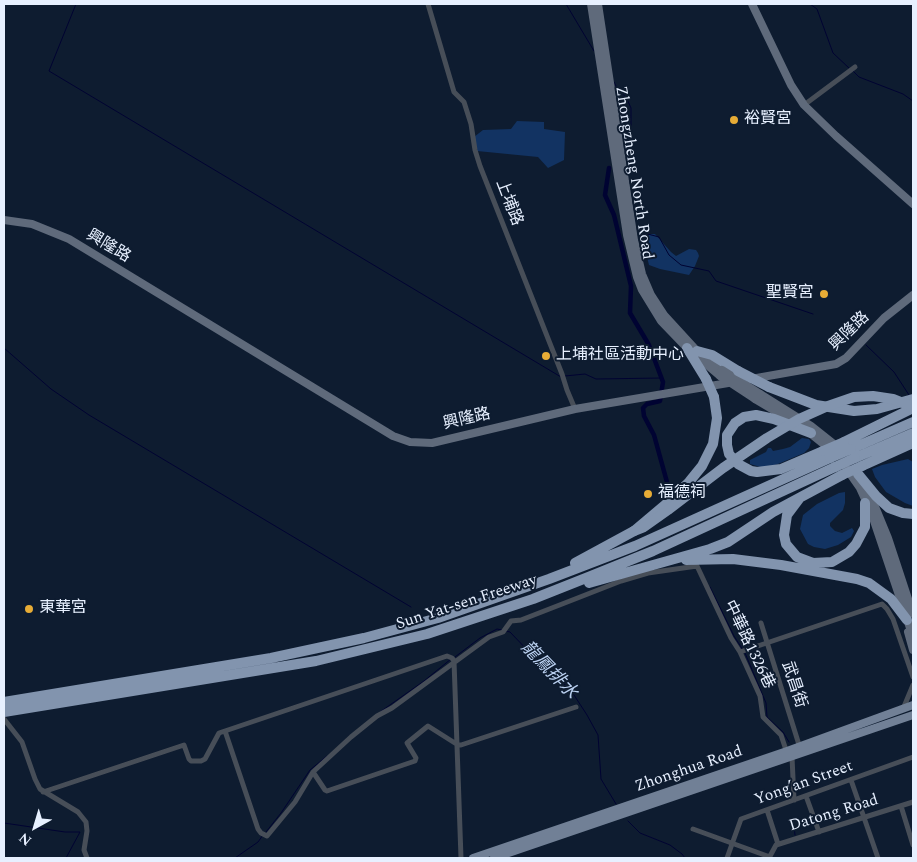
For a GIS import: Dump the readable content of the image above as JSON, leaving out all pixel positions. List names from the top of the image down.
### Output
{
  "streets": {
    "highway": ["Sun Yat-sen Freeway"],
    "main road": ["Zhongzheng North Road", "興隆路", "Zhonghua Road"],
    "street": [
      "上埔路",
      "中華路1326巷",
      "武昌街",
      "Yong’an Street",
      "Datong Road"
    ]
  },
  "crossings": [
    ["上埔路", "興隆路"],
    ["中華路1326巷", "Zhonghua Road"],
    ["武昌街", "Zhonghua Road"]
  ],
  "water": ["龍鳳排水"],
  "places": [
    "裕賢宮",
    "聖賢宮",
    "上埔社區活動中心",
    "福德祠",
    "東華宮"
  ],
  "north": "bottom left"
}
